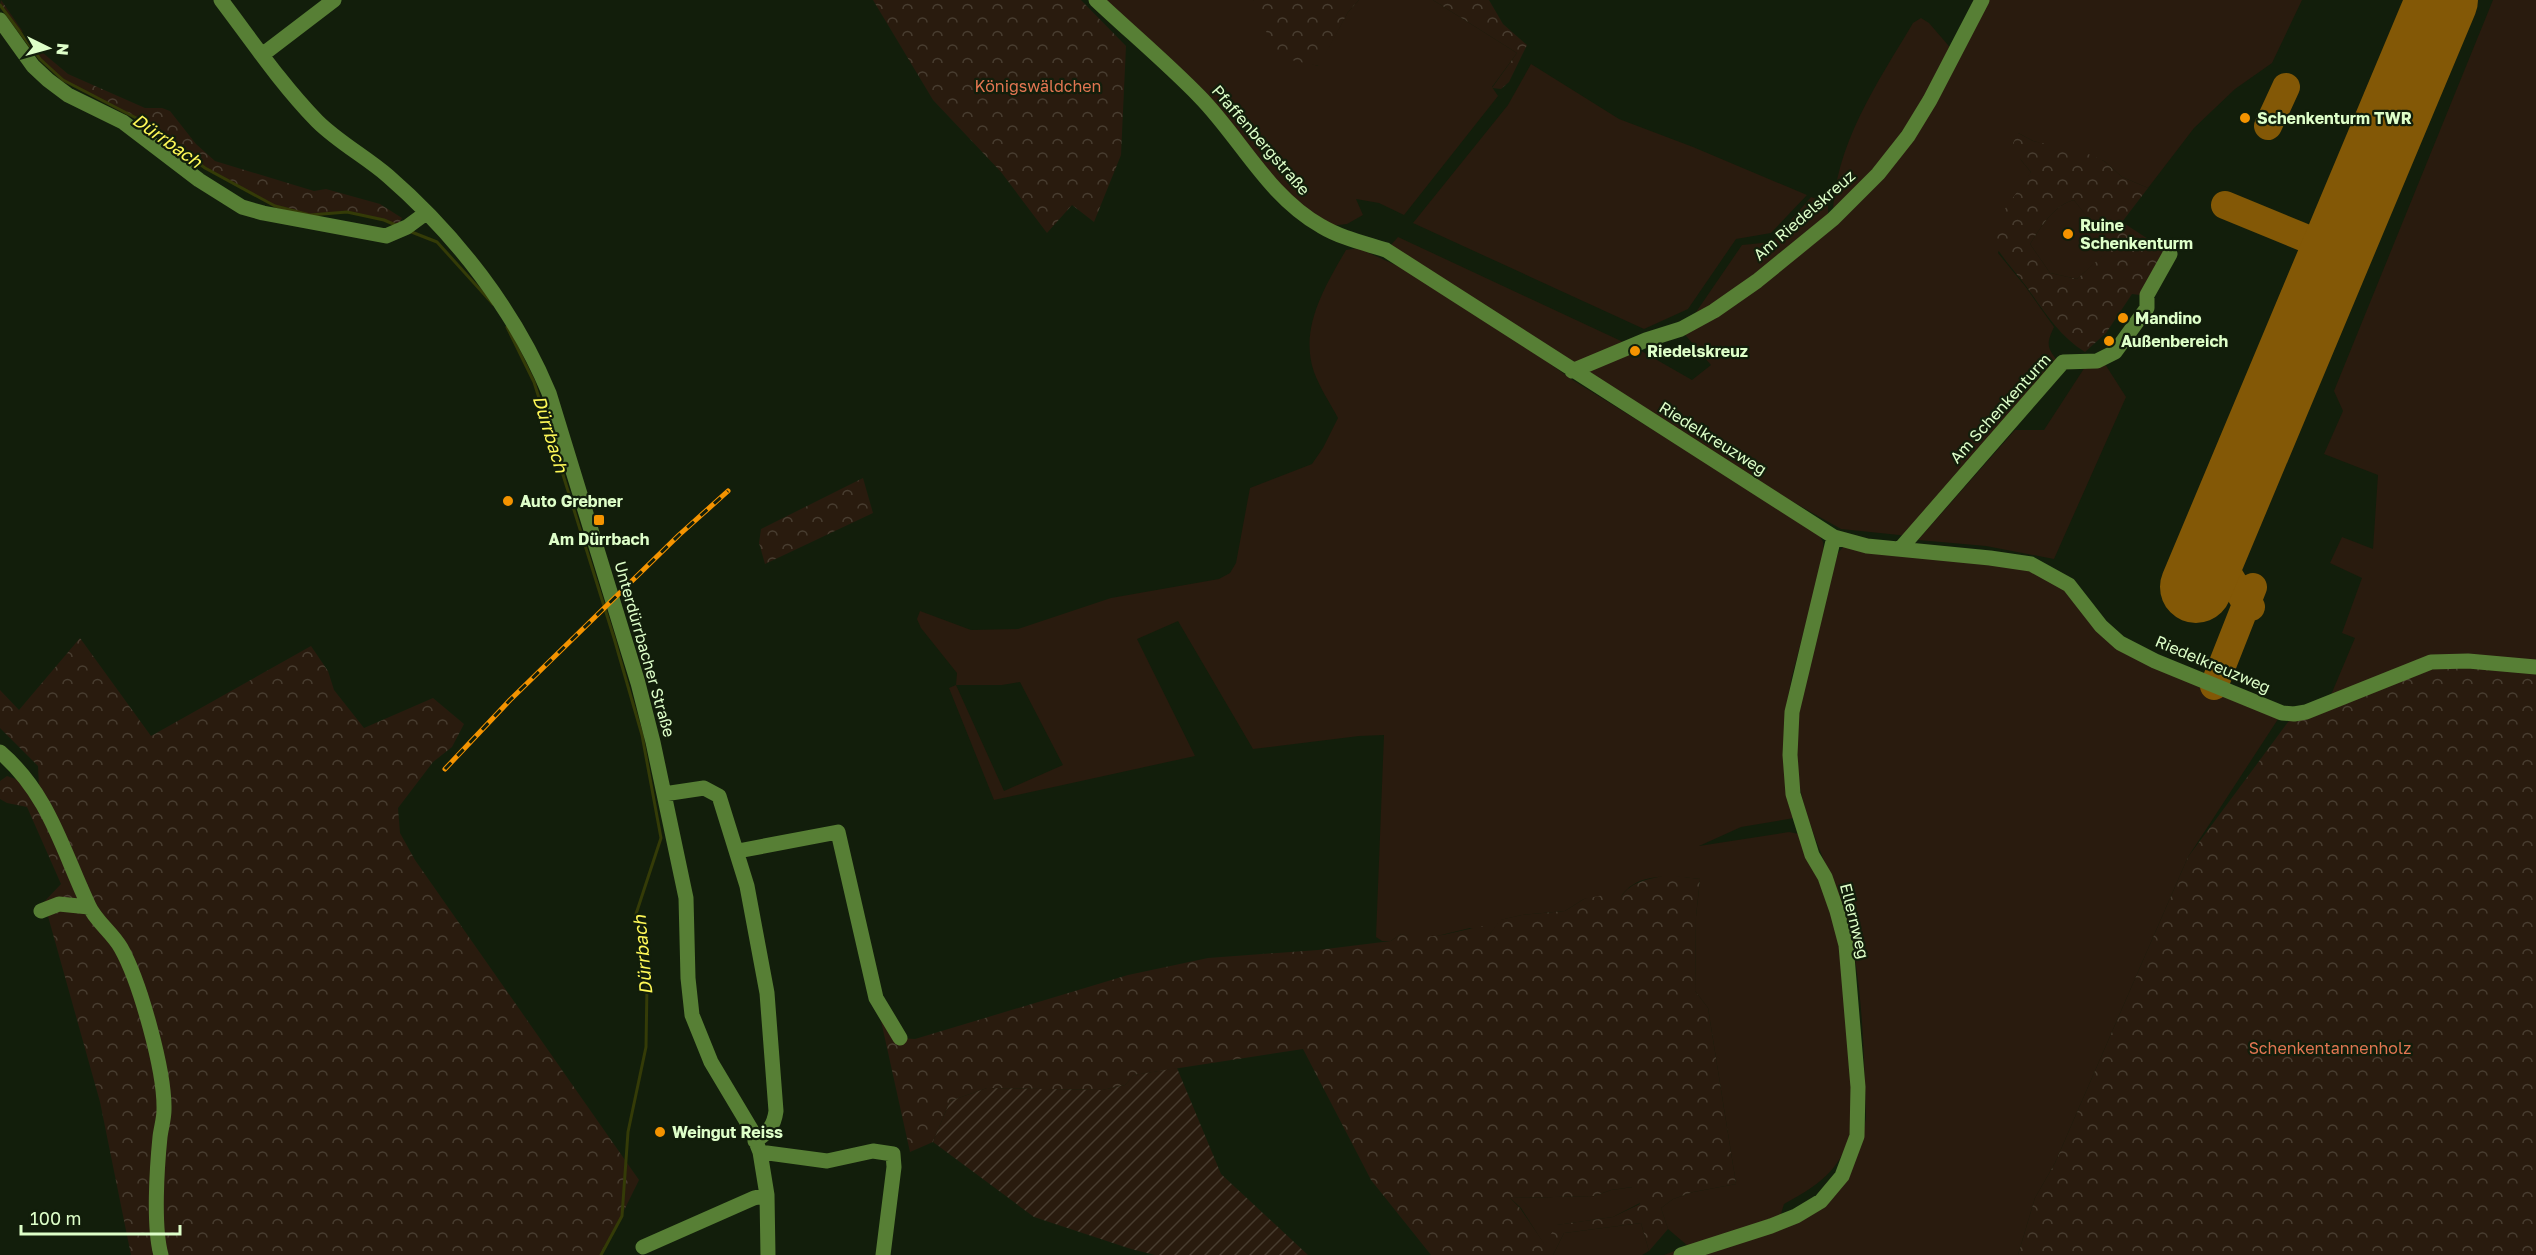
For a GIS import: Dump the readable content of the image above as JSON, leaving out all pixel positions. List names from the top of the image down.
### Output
{
  "streets": {
    "street": [
      "Pfaffenbergstraße",
      "Am Riedelskreuz",
      "Am Schenkenturm",
      "Riedelkreuzweg",
      "Unterdürrbacher Straße",
      "Ellernweg"
    ]
  },
  "crossings": [
    ["Pfaffenbergstraße", "Am Riedelskreuz"],
    ["Pfaffenbergstraße", "Riedelkreuzweg"],
    ["Am Riedelskreuz", "Riedelkreuzweg"],
    ["Am Schenkenturm", "Riedelkreuzweg"],
    ["Riedelkreuzweg", "Ellernweg"]
  ],
  "water": ["Dürrbach"],
  "parks": ["Königswäldchen", "Schenkentannenholz"],
  "places": {
    "other": [
      "Schenkenturm TWR",
      "Ruine Schenkenturm",
      "Mandino",
      "Außenbereich",
      "Riedelskreuz",
      "Auto Grebner",
      "Weingut Reiss"
    ],
    "transit": ["Am Dürrbach"]
  },
  "scale_bar": "100 m",
  "north": "right"
}
